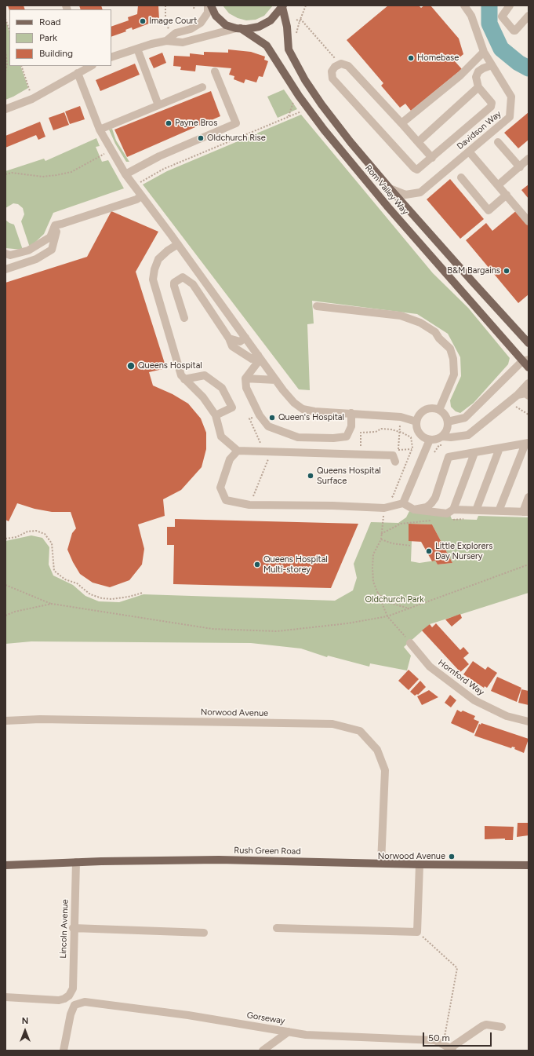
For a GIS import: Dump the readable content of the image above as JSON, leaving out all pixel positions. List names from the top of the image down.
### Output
{
  "streets": {
    "main road": ["Rom Valley Way", "Rush Green Road"],
    "street": [
      "Davidson Way",
      "Hornford Way",
      "Norwood Avenue",
      "Lincoln Avenue",
      "Gorseway"
    ]
  },
  "crossings": [
    ["Davidson Way", "Rom Valley Way"],
    ["Norwood Avenue", "Rush Green Road"],
    ["Rush Green Road", "Lincoln Avenue"]
  ],
  "parks": ["Oldchurch Park"],
  "places": [
    "Image Court",
    "Homebase",
    "Payne Bros",
    "Oldchurch Rise",
    "B&M Bargains",
    "Queens Hospital",
    "Queen's Hospital",
    "Queens Hospital Surface",
    "Little Explorers Day Nursery",
    "Queens Hospital Multi-storey",
    "Norwood Avenue"
  ],
  "legend": ["Road", "Park", "Building"],
  "scale_bar": "50 m",
  "north": "top"
}
